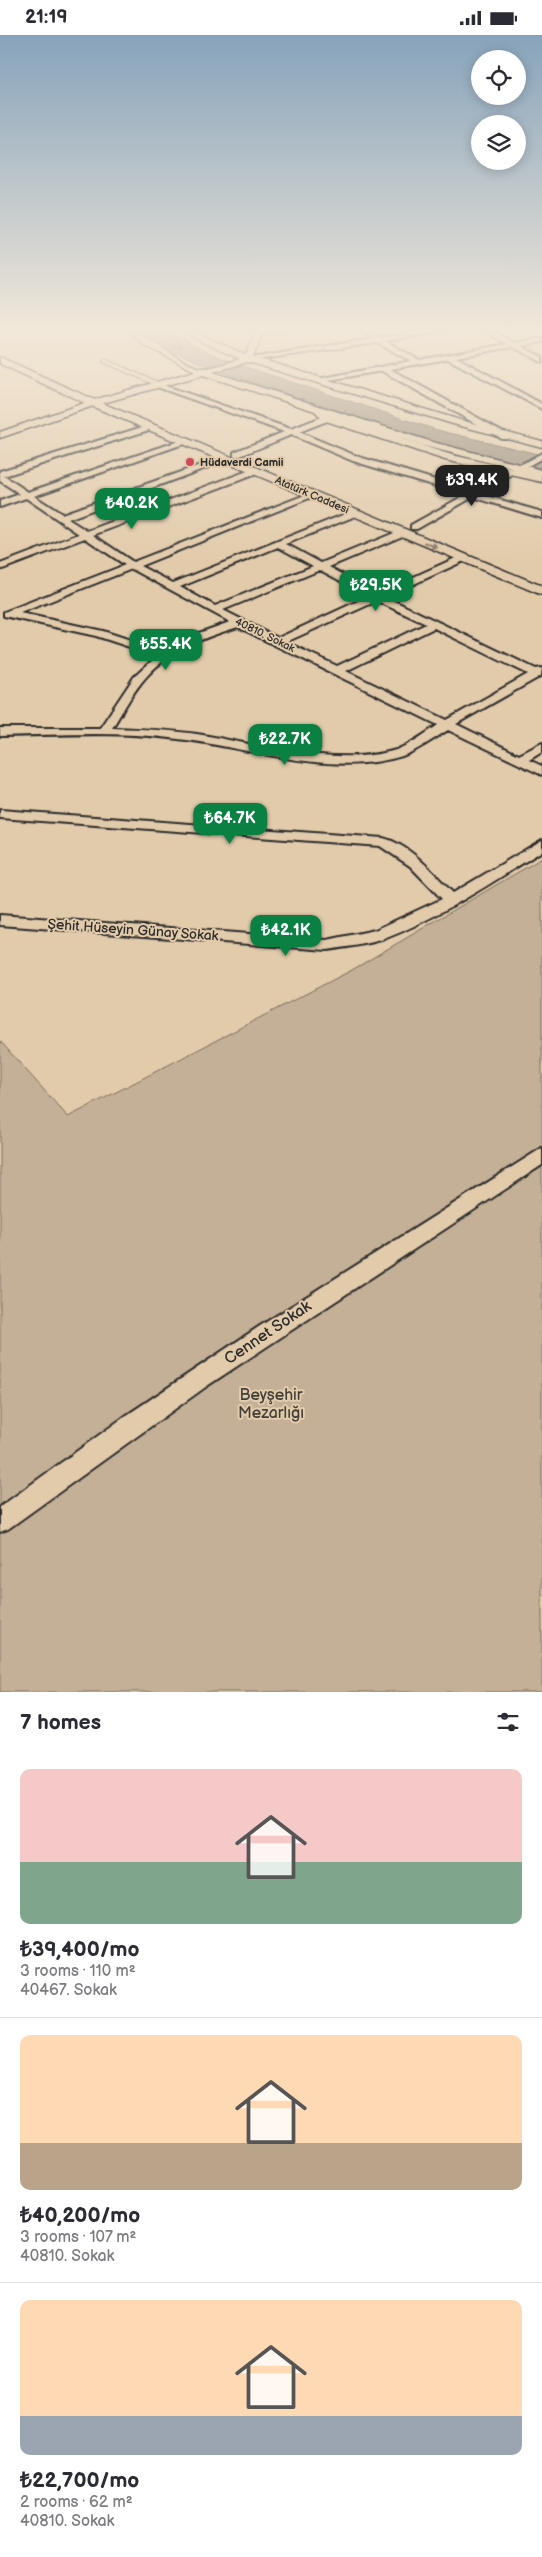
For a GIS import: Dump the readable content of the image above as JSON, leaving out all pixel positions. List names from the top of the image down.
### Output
{
  "streets": {
    "main road": ["Atatürk Caddesi"],
    "street": ["40810. Sokak", "Şehit Hüseyin Günay Sokak", "Cennet Sokak"]
  },
  "parks": ["Beyşehir Mezarlığı"],
  "places": ["Hüdaverdi Camii"],
  "page": {
    "status": "21:19",
    "price": [
      "₺39.4K",
      "₺40.2K",
      "₺29.5K",
      "₺55.4K",
      "₺22.7K",
      "₺64.7K",
      "₺42.1K"
    ],
    "heading": "7 homes",
    "list": [
      {
        "name": "₺39,400/mo",
        "note": "3 rooms · 110 m² · 40467. Sokak"
      },
      {
        "name": "₺40,200/mo",
        "note": "3 rooms · 107 m² · 40810. Sokak"
      },
      {
        "name": "₺22,700/mo",
        "note": "2 rooms · 62 m² · 40810. Sokak"
      }
    ]
  }
}
